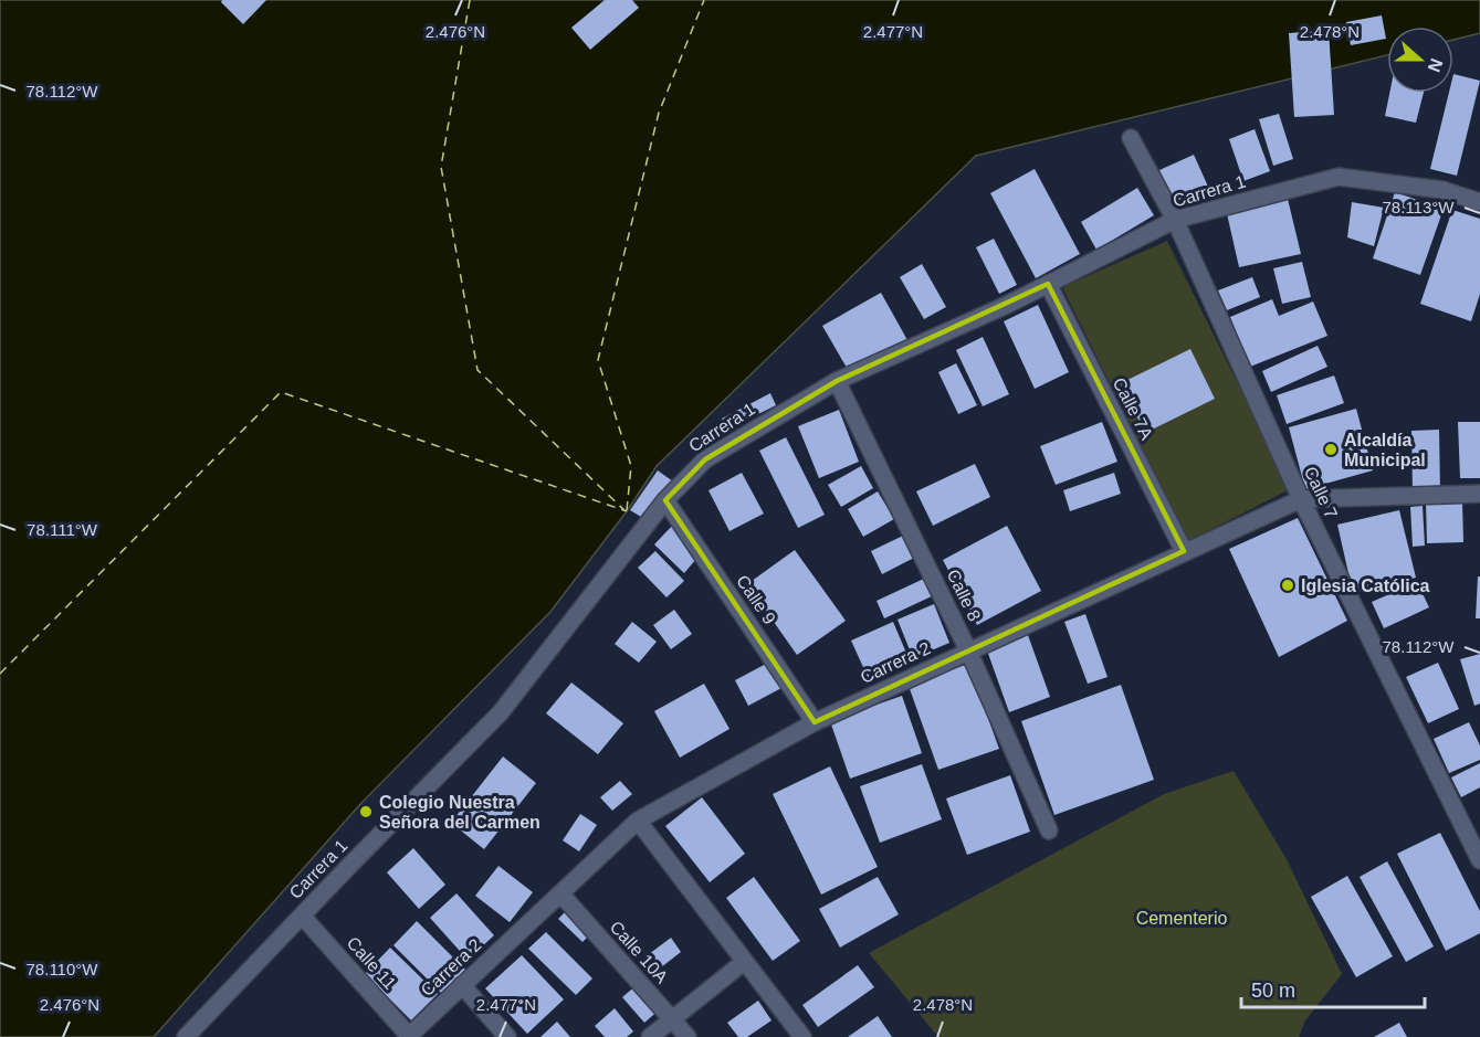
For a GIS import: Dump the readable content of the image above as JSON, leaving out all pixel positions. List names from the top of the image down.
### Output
{
  "streets": {
    "street": [
      "Carrera 1",
      "Calle 7A",
      "Calle 7",
      "Calle 8",
      "Calle 9",
      "Carrera 2",
      "Calle 10A",
      "Calle 11"
    ]
  },
  "crossings": [
    ["Carrera 1", "Calle 7A"],
    ["Carrera 1", "Calle 7"],
    ["Carrera 1", "Calle 8"],
    ["Carrera 1", "Calle 9"],
    ["Carrera 1", "Calle 11"],
    ["Calle 7A", "Carrera 2"],
    ["Calle 7", "Carrera 2"],
    ["Calle 8", "Carrera 2"],
    ["Calle 9", "Carrera 2"],
    ["Carrera 2", "Calle 10A"],
    ["Carrera 2", "Calle 11"]
  ],
  "parks": ["Cementerio"],
  "places": ["Alcaldía Municipal", "Iglesia Católica", "Colegio Nuestra Señora del Carmen"],
  "scale_bar": "50 m",
  "north": "right",
  "coordinates": [
    "2.476°N",
    "2.477°N",
    "2.478°N",
    "78.112°W",
    "78.113°W",
    "78.111°W",
    "78.110°W"
  ]
}
